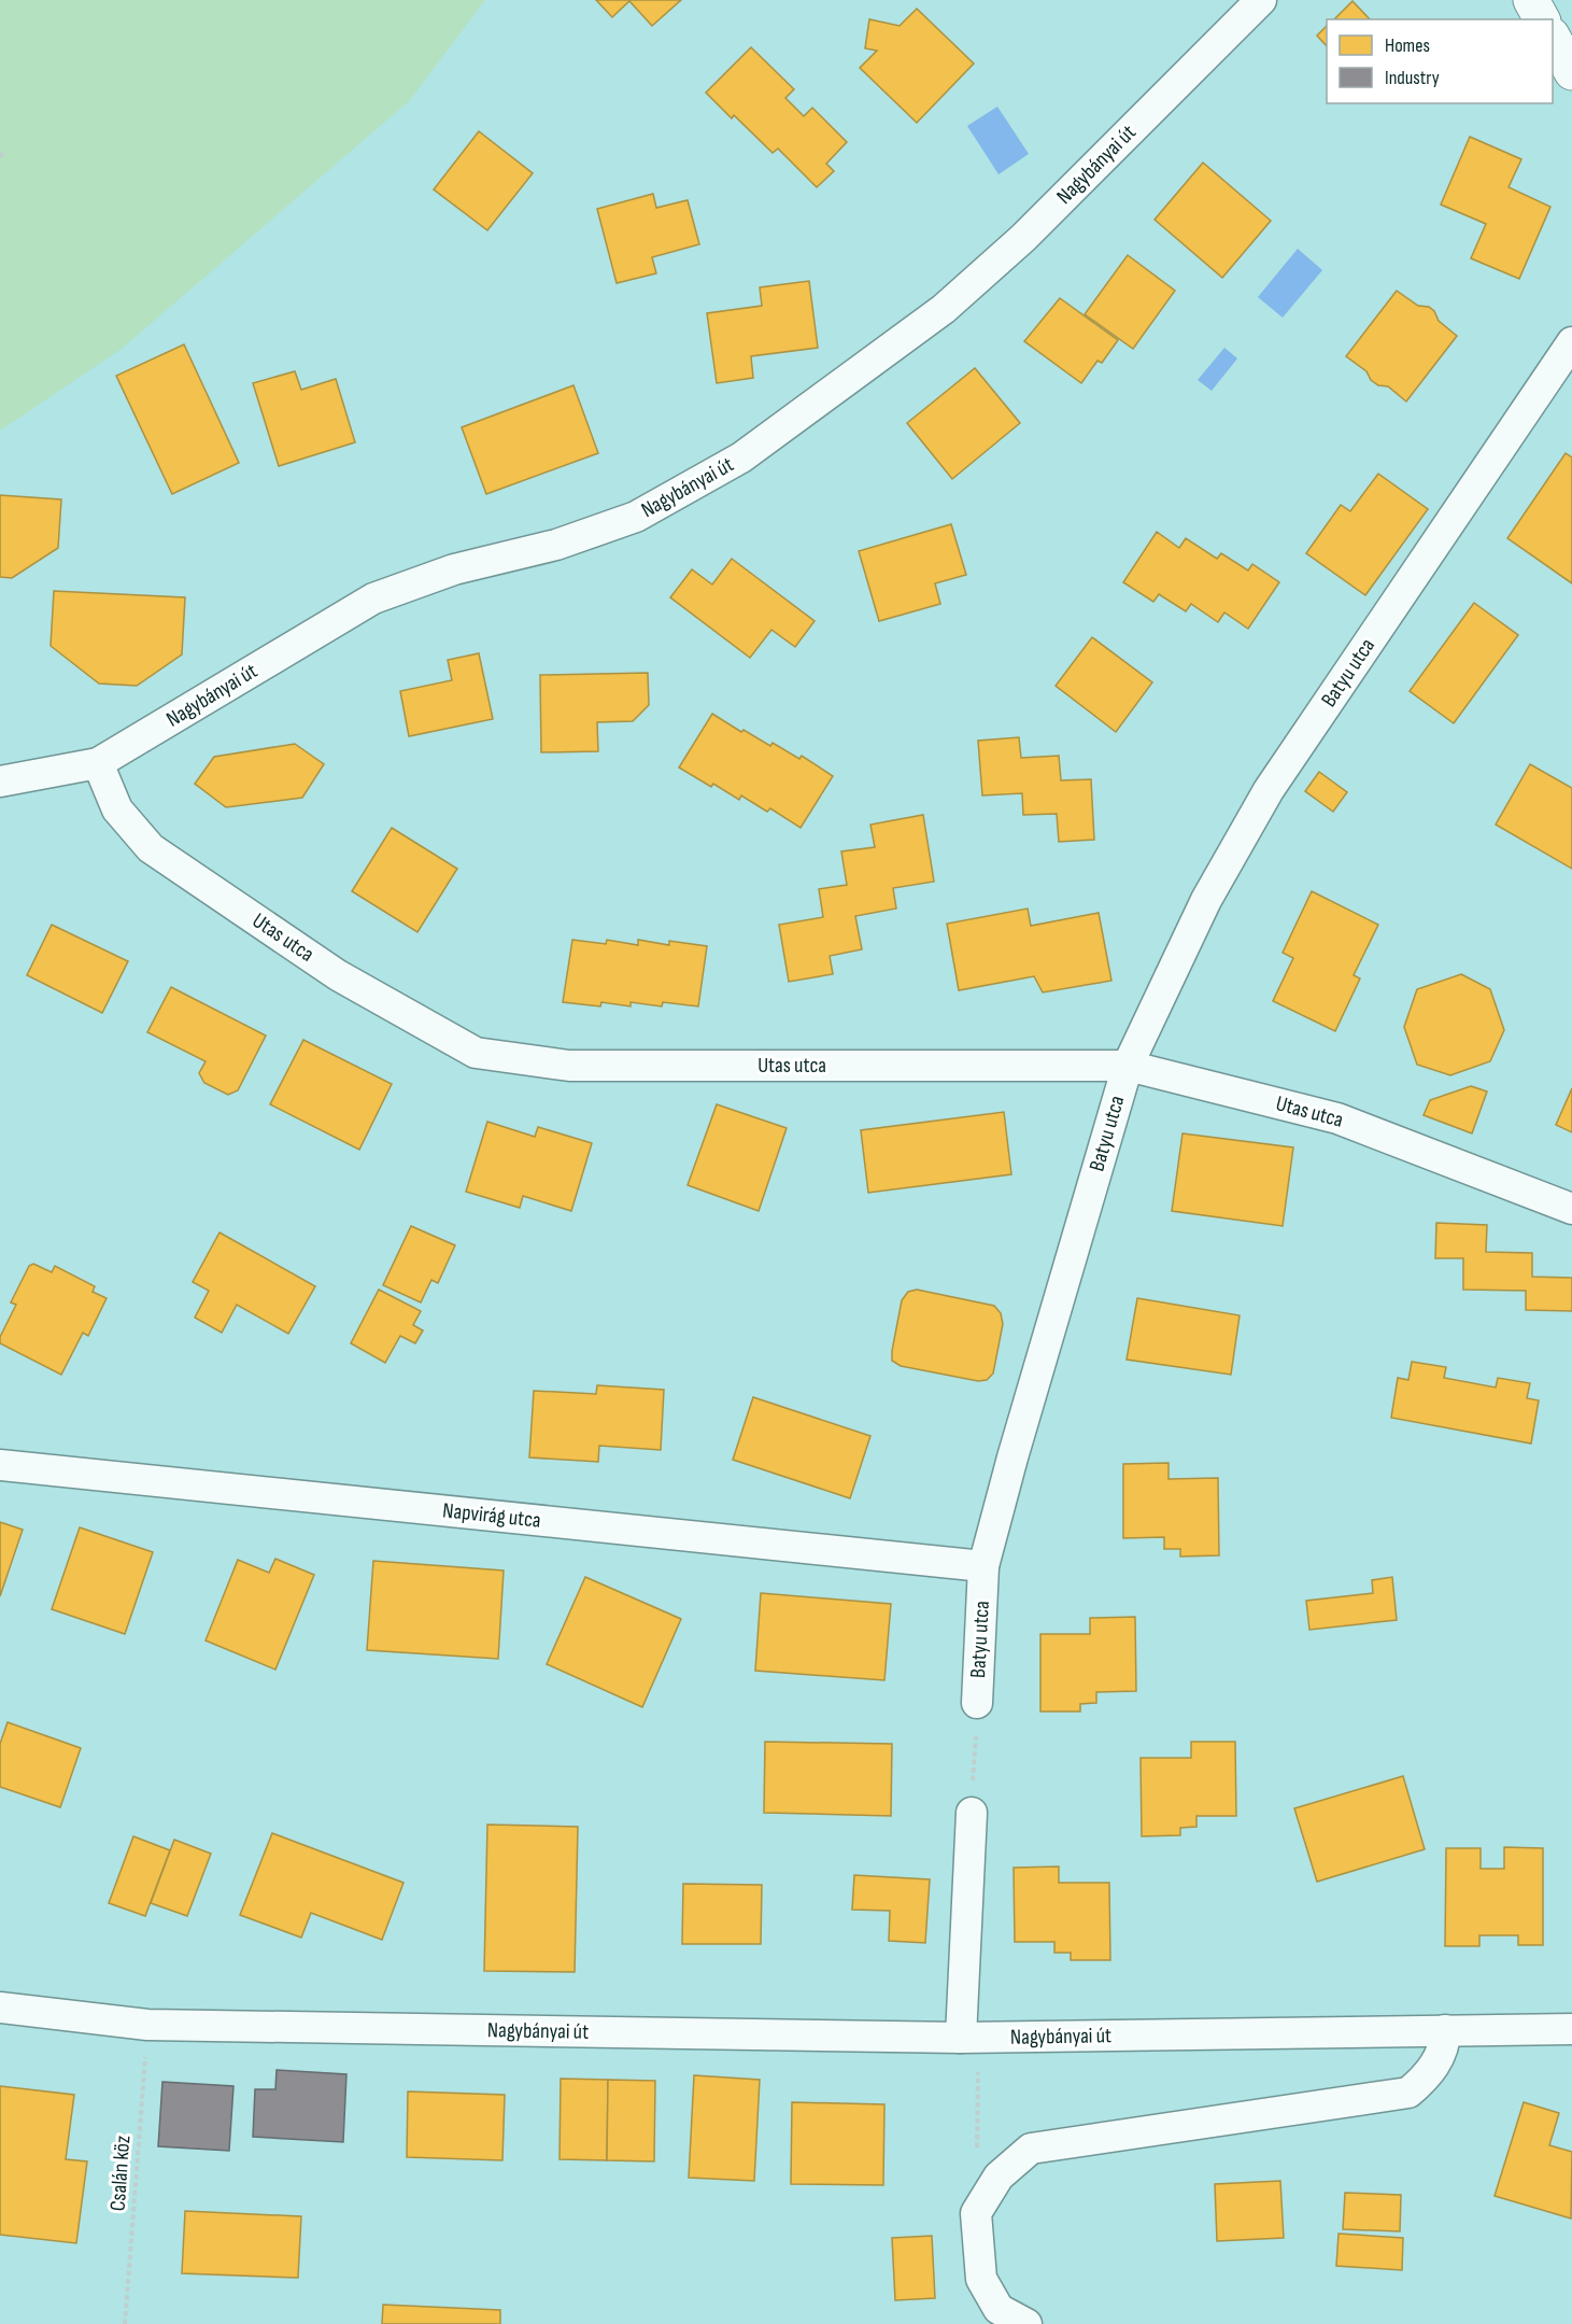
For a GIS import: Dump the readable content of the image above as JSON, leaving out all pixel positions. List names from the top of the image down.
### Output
{
  "streets": {
    "street": [
      "Nagybányai út",
      "Batyu utca",
      "Utas utca",
      "Napvirág utca"
    ],
    "path": ["Csalán köz"]
  },
  "crossings": [
    ["Nagybányai út", "Utas utca"],
    ["Nagybányai út", "Csalán köz"],
    ["Batyu utca", "Utas utca"],
    ["Batyu utca", "Napvirág utca"]
  ],
  "legend": ["Homes", "Industry"]
}
